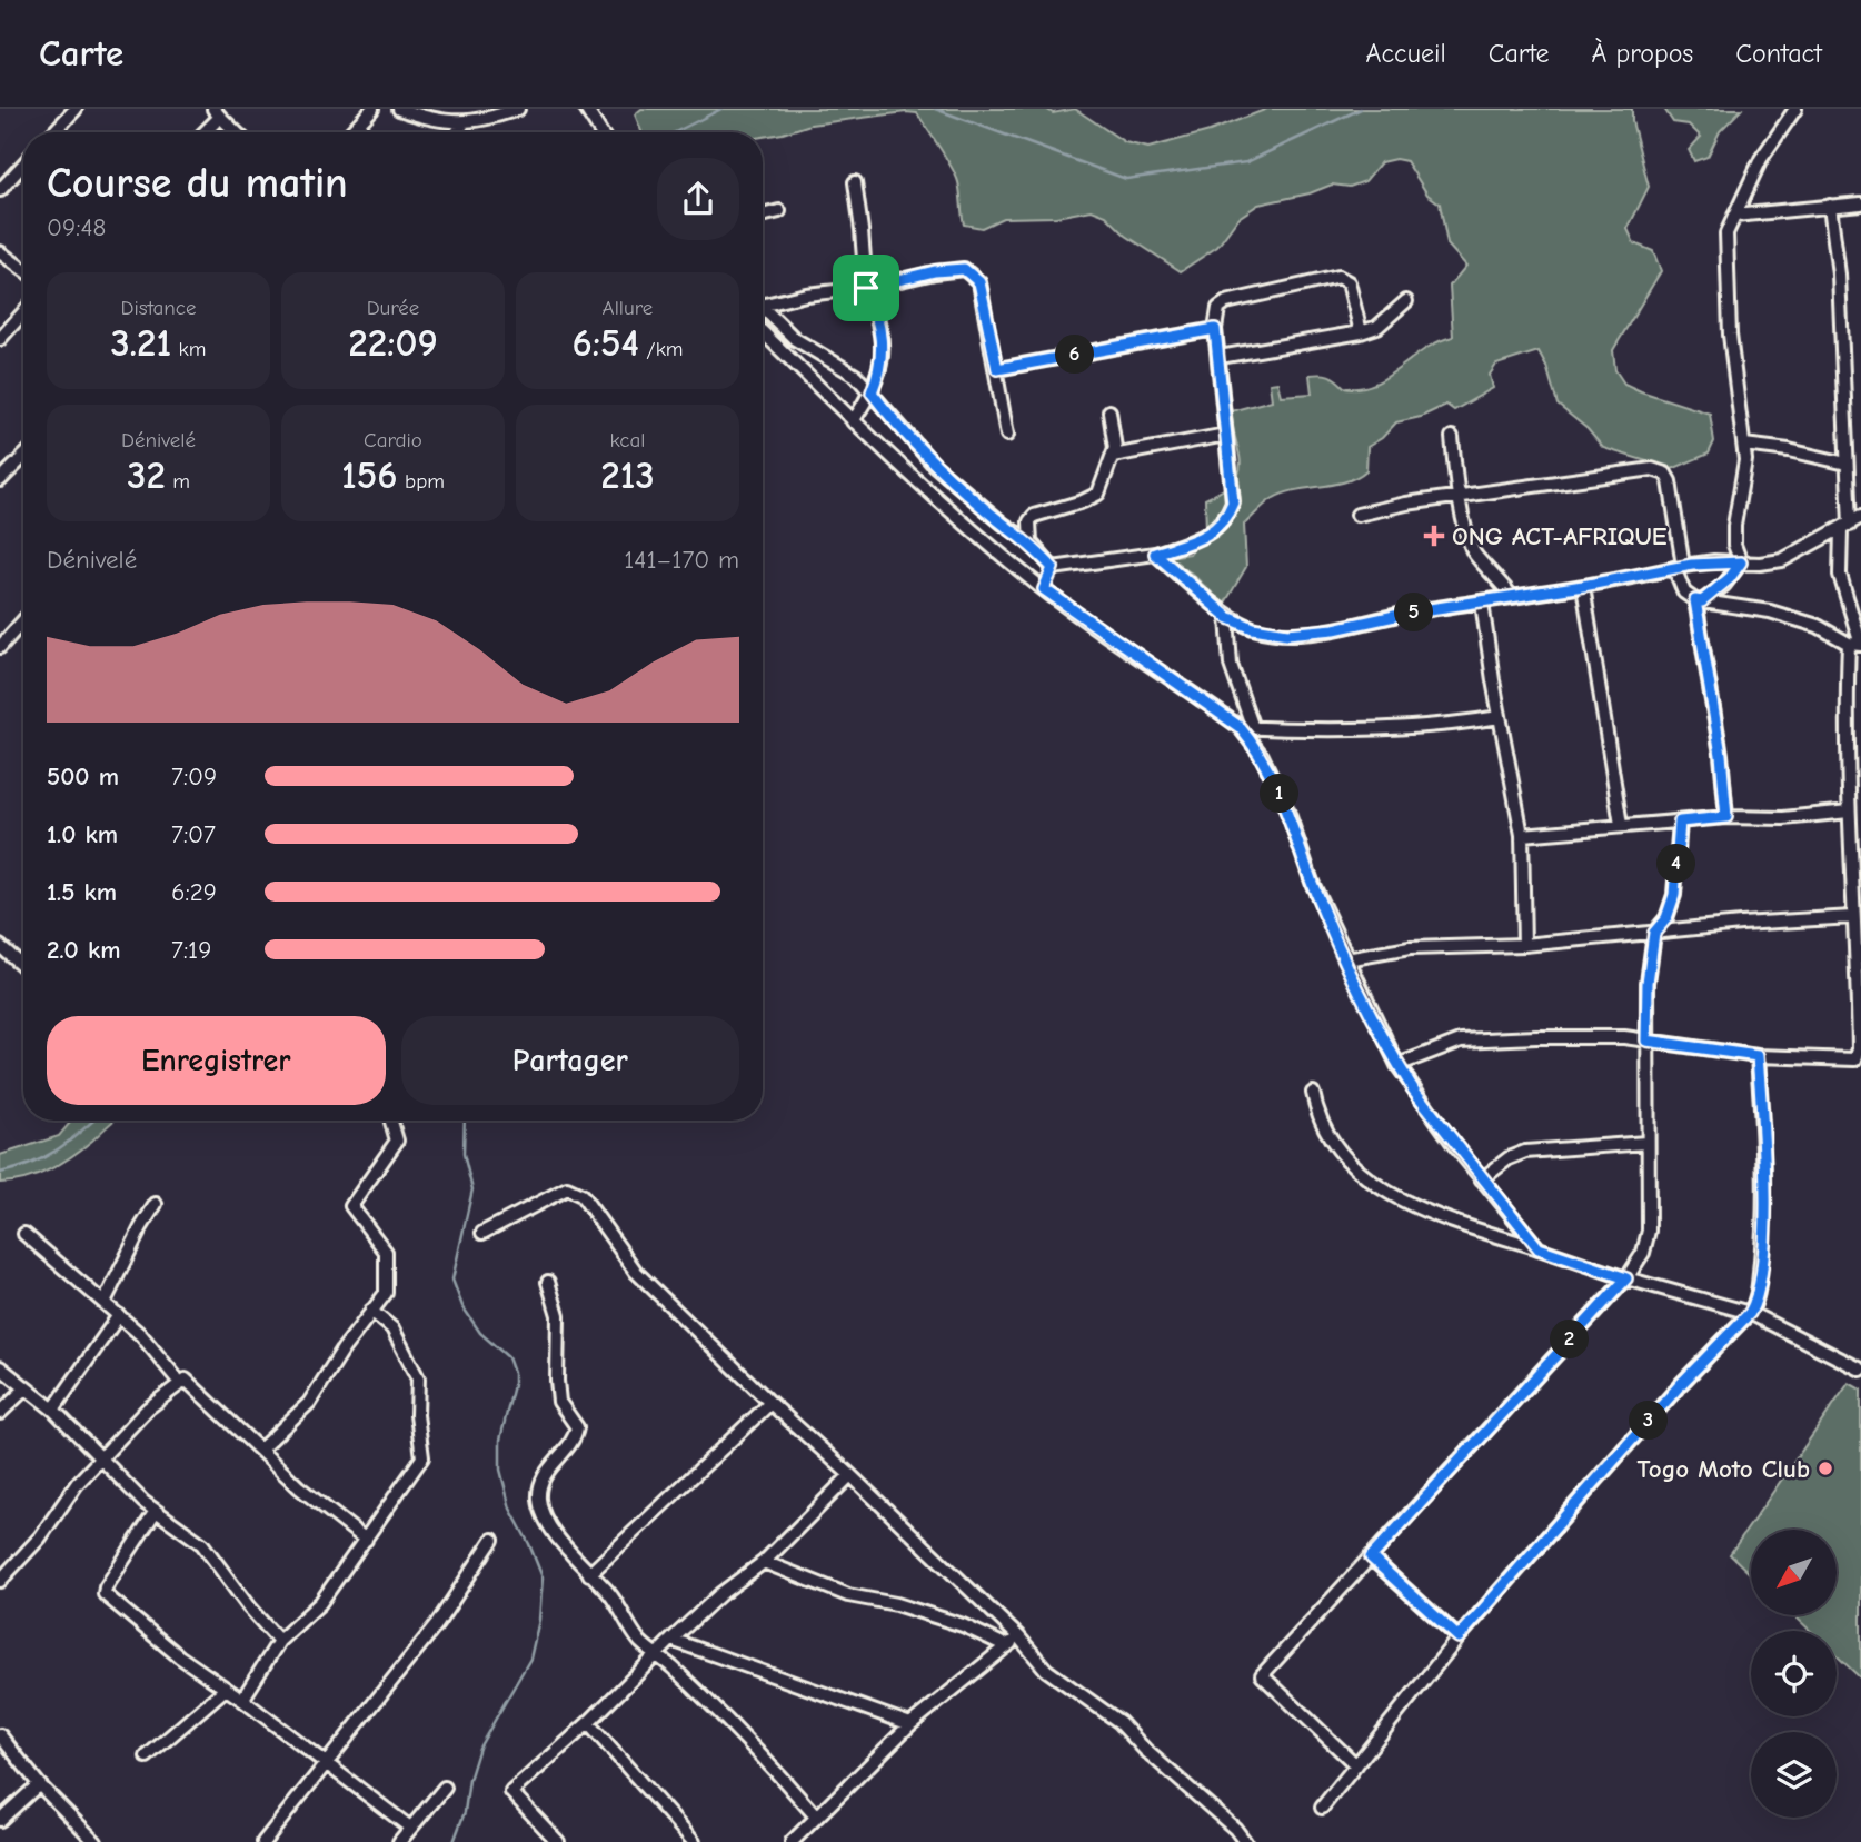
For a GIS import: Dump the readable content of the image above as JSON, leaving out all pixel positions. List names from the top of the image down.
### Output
{
  "places": {
    "health": ["ONG ACT-AFRIQUE"],
    "other": ["Togo Moto Club"]
  },
  "north": "bottom left",
  "page": {
    "header": "Carte",
    "nav": [
      "Accueil",
      "Carte",
      "À propos",
      "Contact"
    ],
    "heading": ["Course du matin", "09:48"],
    "stats": [
      ["Distance", "3.21 km"],
      ["Durée", "22:09"],
      ["Allure", "6:54 /km"],
      ["Dénivelé", "32 m"],
      ["Cardio", "156 bpm"],
      ["kcal", "213"]
    ],
    "pins": [
      "6",
      "5",
      "1",
      "4",
      "2",
      "3"
    ],
    "chart": ["Dénivelé", "141–170 m"],
    "list": [
      {
        "name": "500 m",
        "note": "7:09"
      },
      {
        "name": "1.0 km",
        "note": "7:07"
      },
      {
        "name": "1.5 km",
        "note": "6:29"
      },
      {
        "name": "2.0 km",
        "note": "7:19"
      }
    ],
    "buttons": ["Enregistrer", "Partager"]
  }
}
